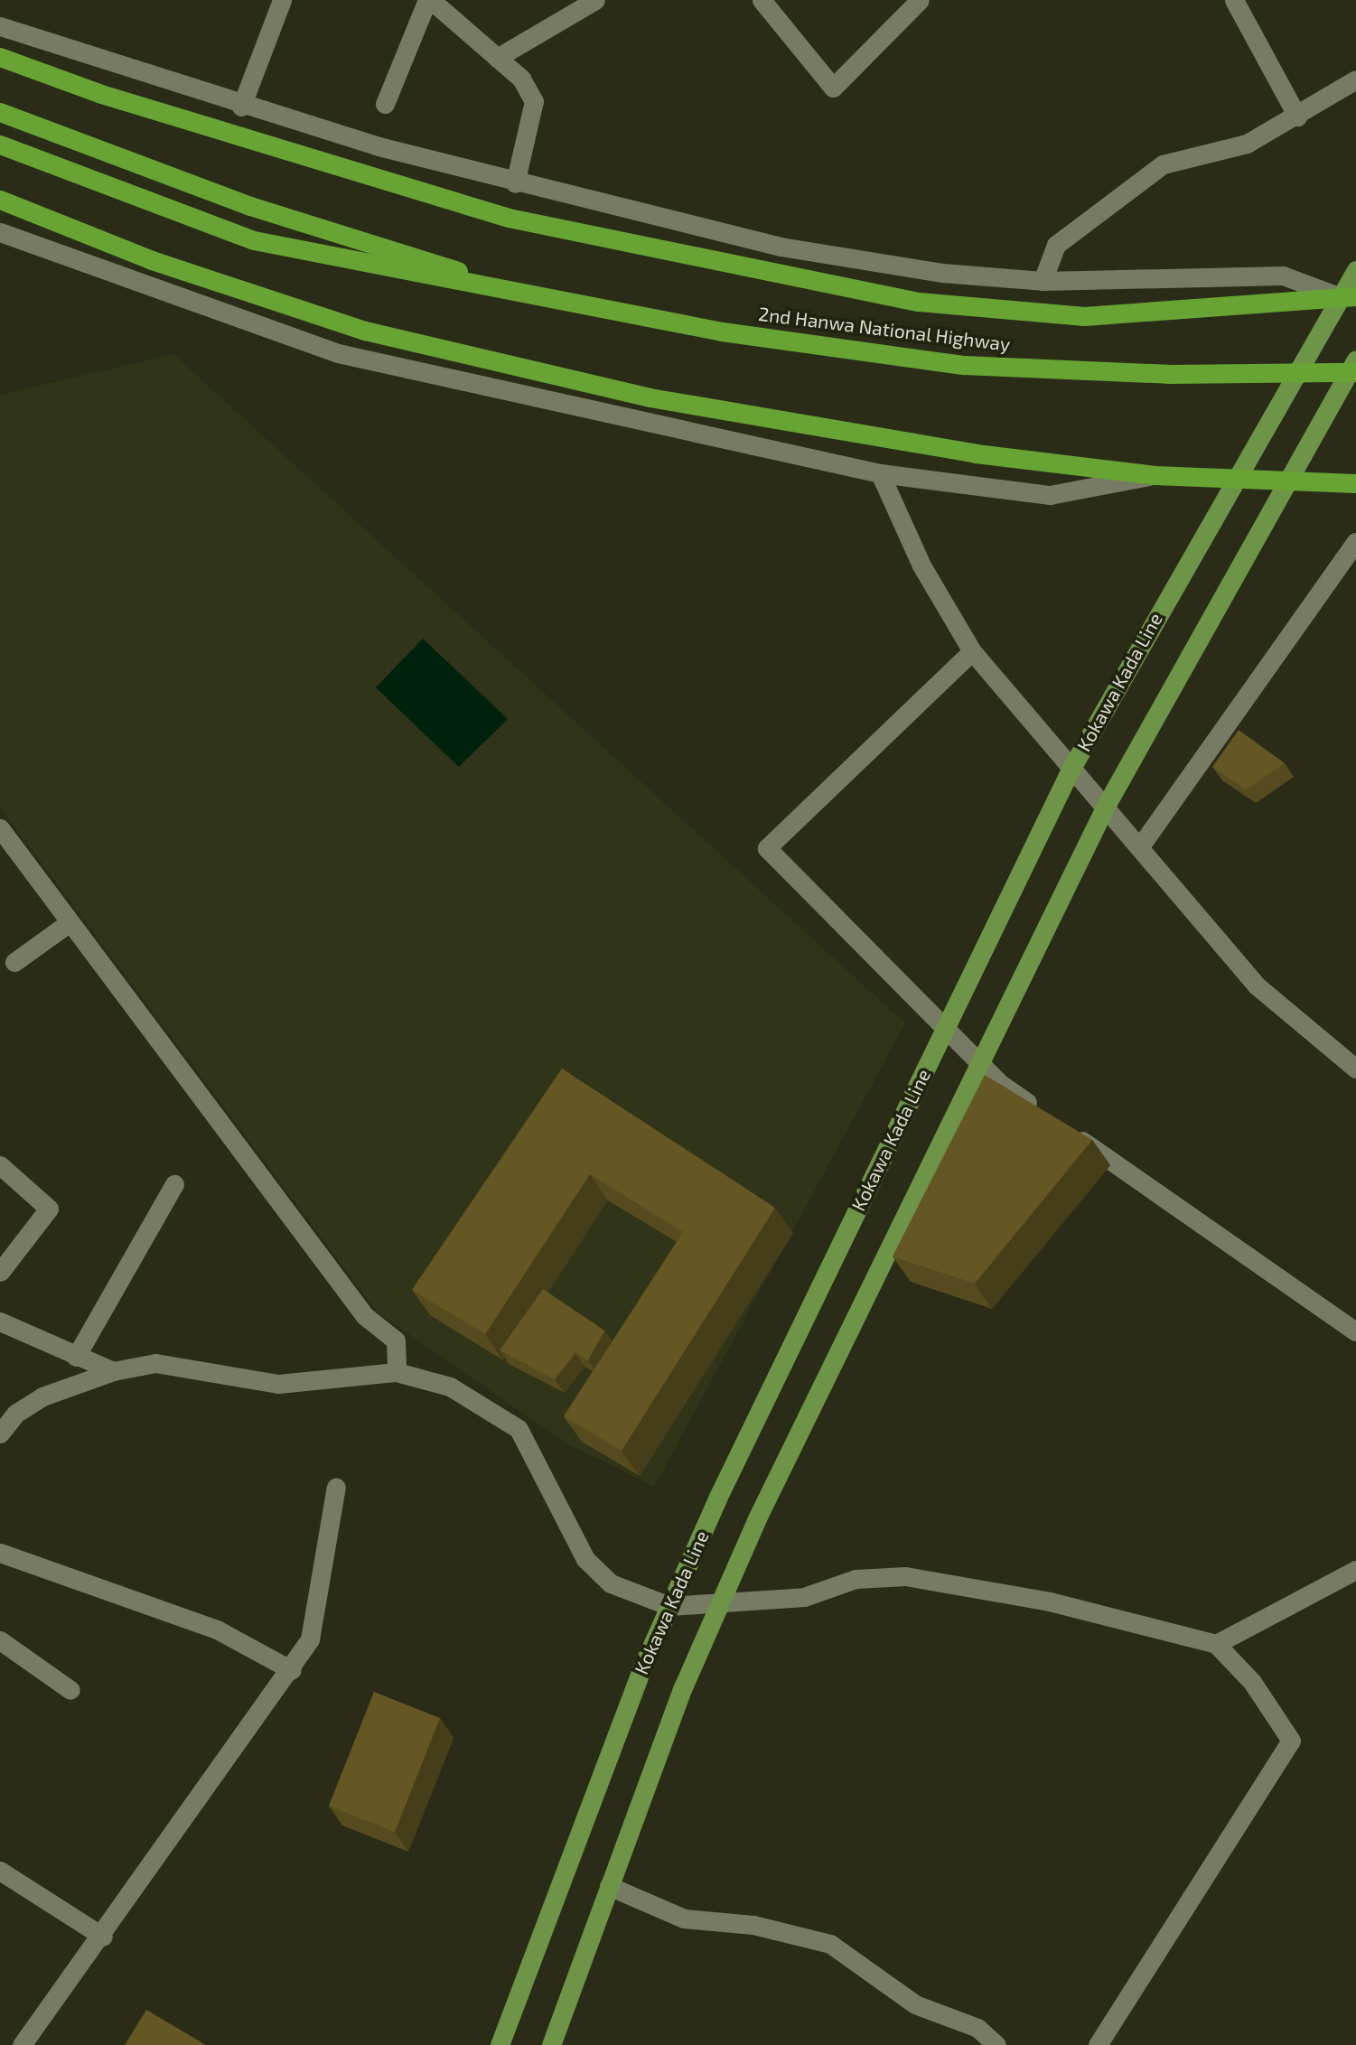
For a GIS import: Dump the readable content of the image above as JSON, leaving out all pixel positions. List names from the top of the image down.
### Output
{
  "streets": {
    "highway": ["2nd Hanwa National Highway"],
    "main road": ["Kokawa Kada Line"]
  }
}
